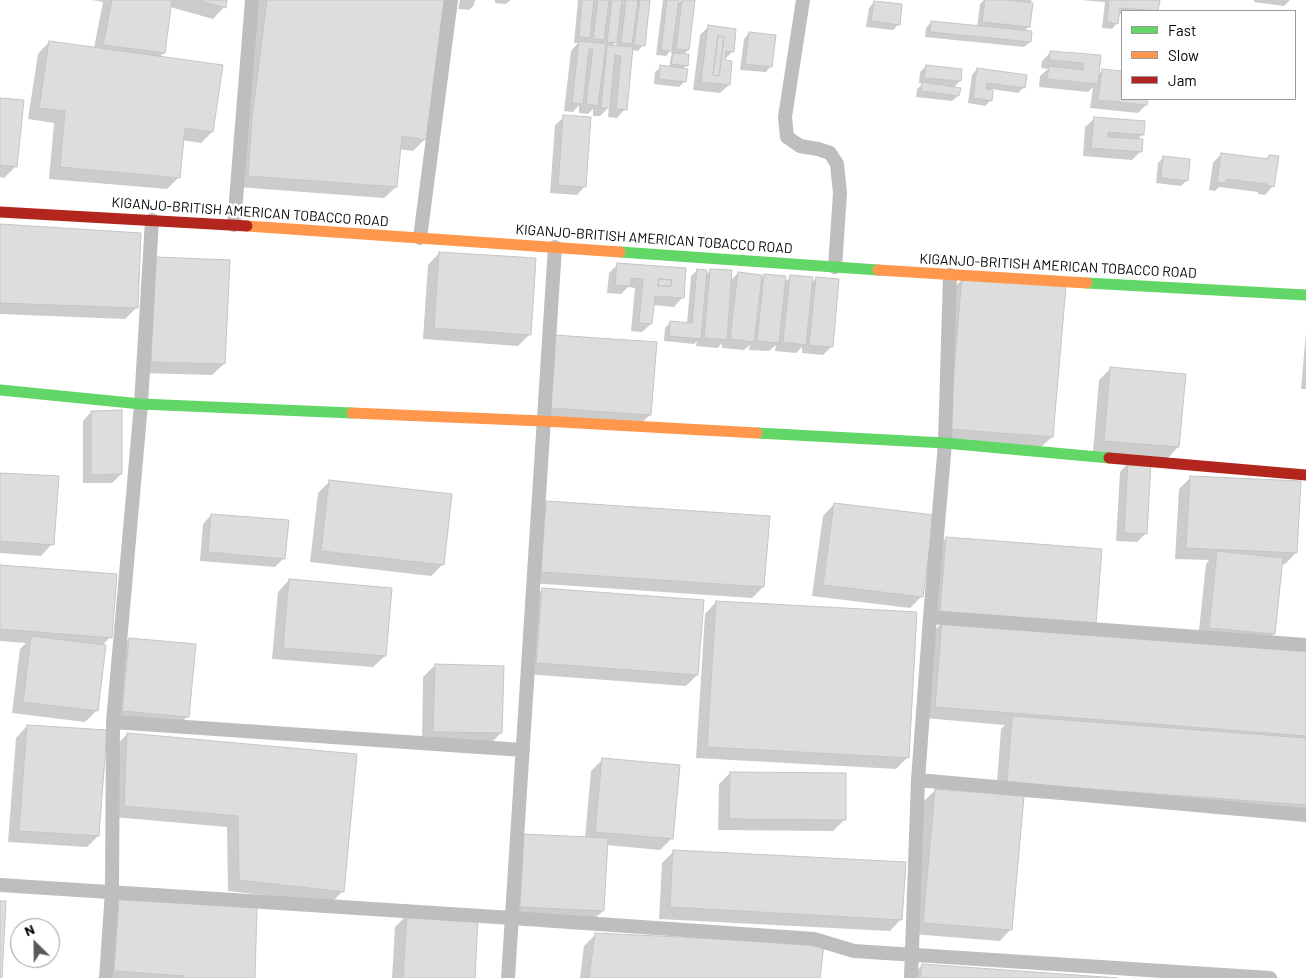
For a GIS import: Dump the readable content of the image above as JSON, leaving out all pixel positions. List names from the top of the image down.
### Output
{
  "streets": {
    "street": ["KIGANJO-BRITISH AMERICAN TOBACCO ROAD"]
  },
  "legend": ["Fast", "Slow", "Jam"],
  "north": "top left"
}
